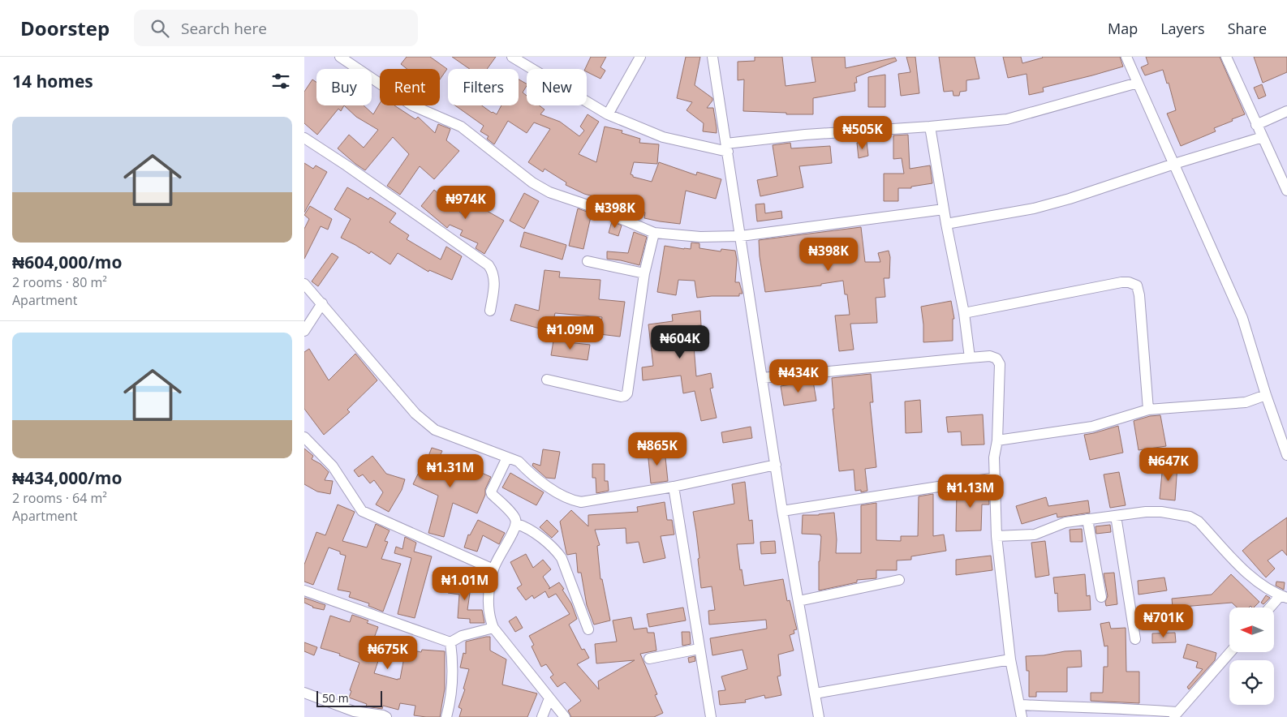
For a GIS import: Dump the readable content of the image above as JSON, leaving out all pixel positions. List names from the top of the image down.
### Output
{
  "scale_bar": "50 m",
  "north": "left",
  "page": {
    "header": "Doorstep",
    "search": "Search here",
    "nav": ["Map", "Layers", "Share"],
    "heading": "14 homes",
    "chip": [
      "Buy",
      "Rent",
      "Filters",
      "New"
    ],
    "list": [
      {
        "name": "₦604,000/mo",
        "note": "2 rooms · 80 m² · Apartment"
      },
      {
        "name": "₦434,000/mo",
        "note": "2 rooms · 64 m² · Apartment"
      }
    ],
    "price": [
      "₦505K",
      "₦974K",
      "₦398K",
      "₦398K",
      "₦1.09M",
      "₦604K",
      "₦434K",
      "₦865K",
      "₦647K",
      "₦1.31M",
      "₦1.13M",
      "₦1.01M",
      "₦701K",
      "₦675K"
    ],
    "scale": "50 m"
  }
}
